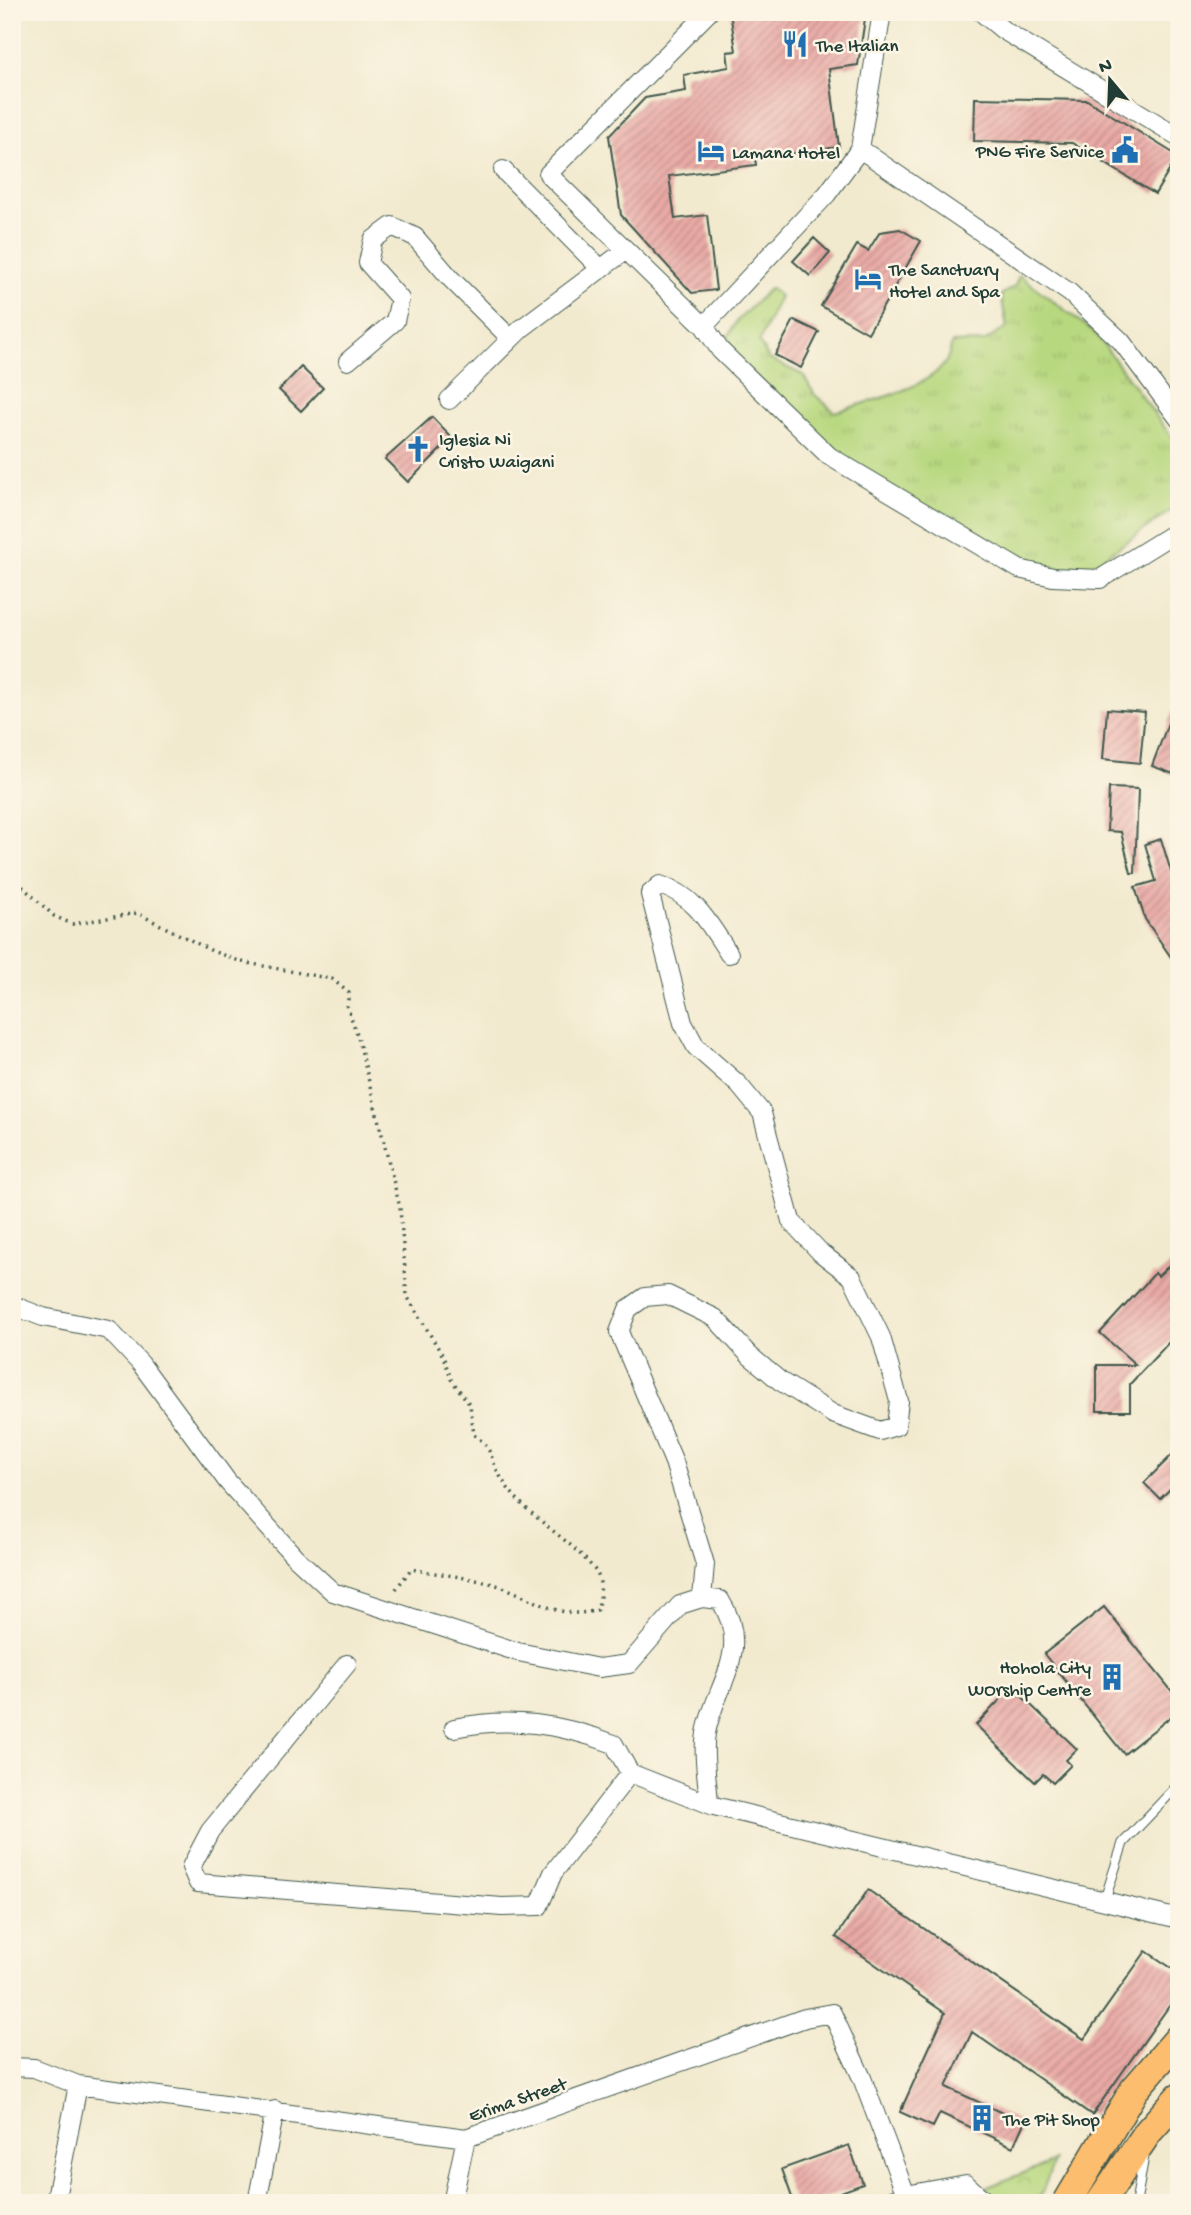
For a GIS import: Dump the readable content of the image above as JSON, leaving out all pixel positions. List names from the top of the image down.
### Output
{
  "streets": {
    "street": ["Erima Street"]
  },
  "places": {
    "restaurant": ["The Italian"],
    "public building": ["PNG Fire Service"],
    "hotel": ["Lamana Hotel", "The Sanctuary Hotel and Spa"],
    "church": ["Iglesia Ni Cristo Waigani"],
    "building": ["Hohola City WOrship Centre", "The Pit Shop"]
  },
  "north": "top"
}
